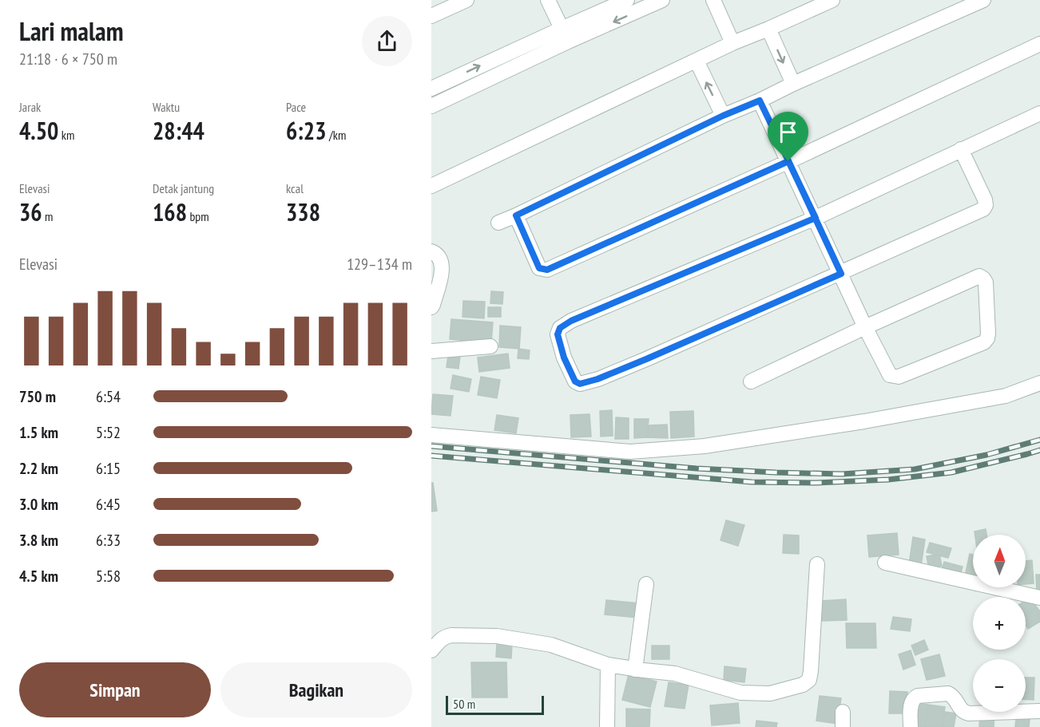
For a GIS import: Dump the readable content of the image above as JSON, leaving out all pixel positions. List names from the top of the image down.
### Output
{
  "scale_bar": "50 m",
  "north": "top",
  "page": {
    "heading": ["Lari malam", "21:18 · 6 × 750 m"],
    "stats": [
      ["Jarak", "4.50 km"],
      ["Waktu", "28:44"],
      ["Pace", "6:23 /km"],
      ["Elevasi", "36 m"],
      ["Detak jantung", "168 bpm"],
      ["kcal", "338"]
    ],
    "chart": ["Elevasi", "129–134 m"],
    "list": [
      {
        "name": "750 m",
        "note": "6:54"
      },
      {
        "name": "1.5 km",
        "note": "5:52"
      },
      {
        "name": "2.2 km",
        "note": "6:15"
      },
      {
        "name": "3.0 km",
        "note": "6:45"
      },
      {
        "name": "3.8 km",
        "note": "6:33"
      },
      {
        "name": "4.5 km",
        "note": "5:58"
      }
    ],
    "map_buttons": ["+", "−"],
    "buttons": ["Simpan", "Bagikan"],
    "scale": "50 m"
  }
}
